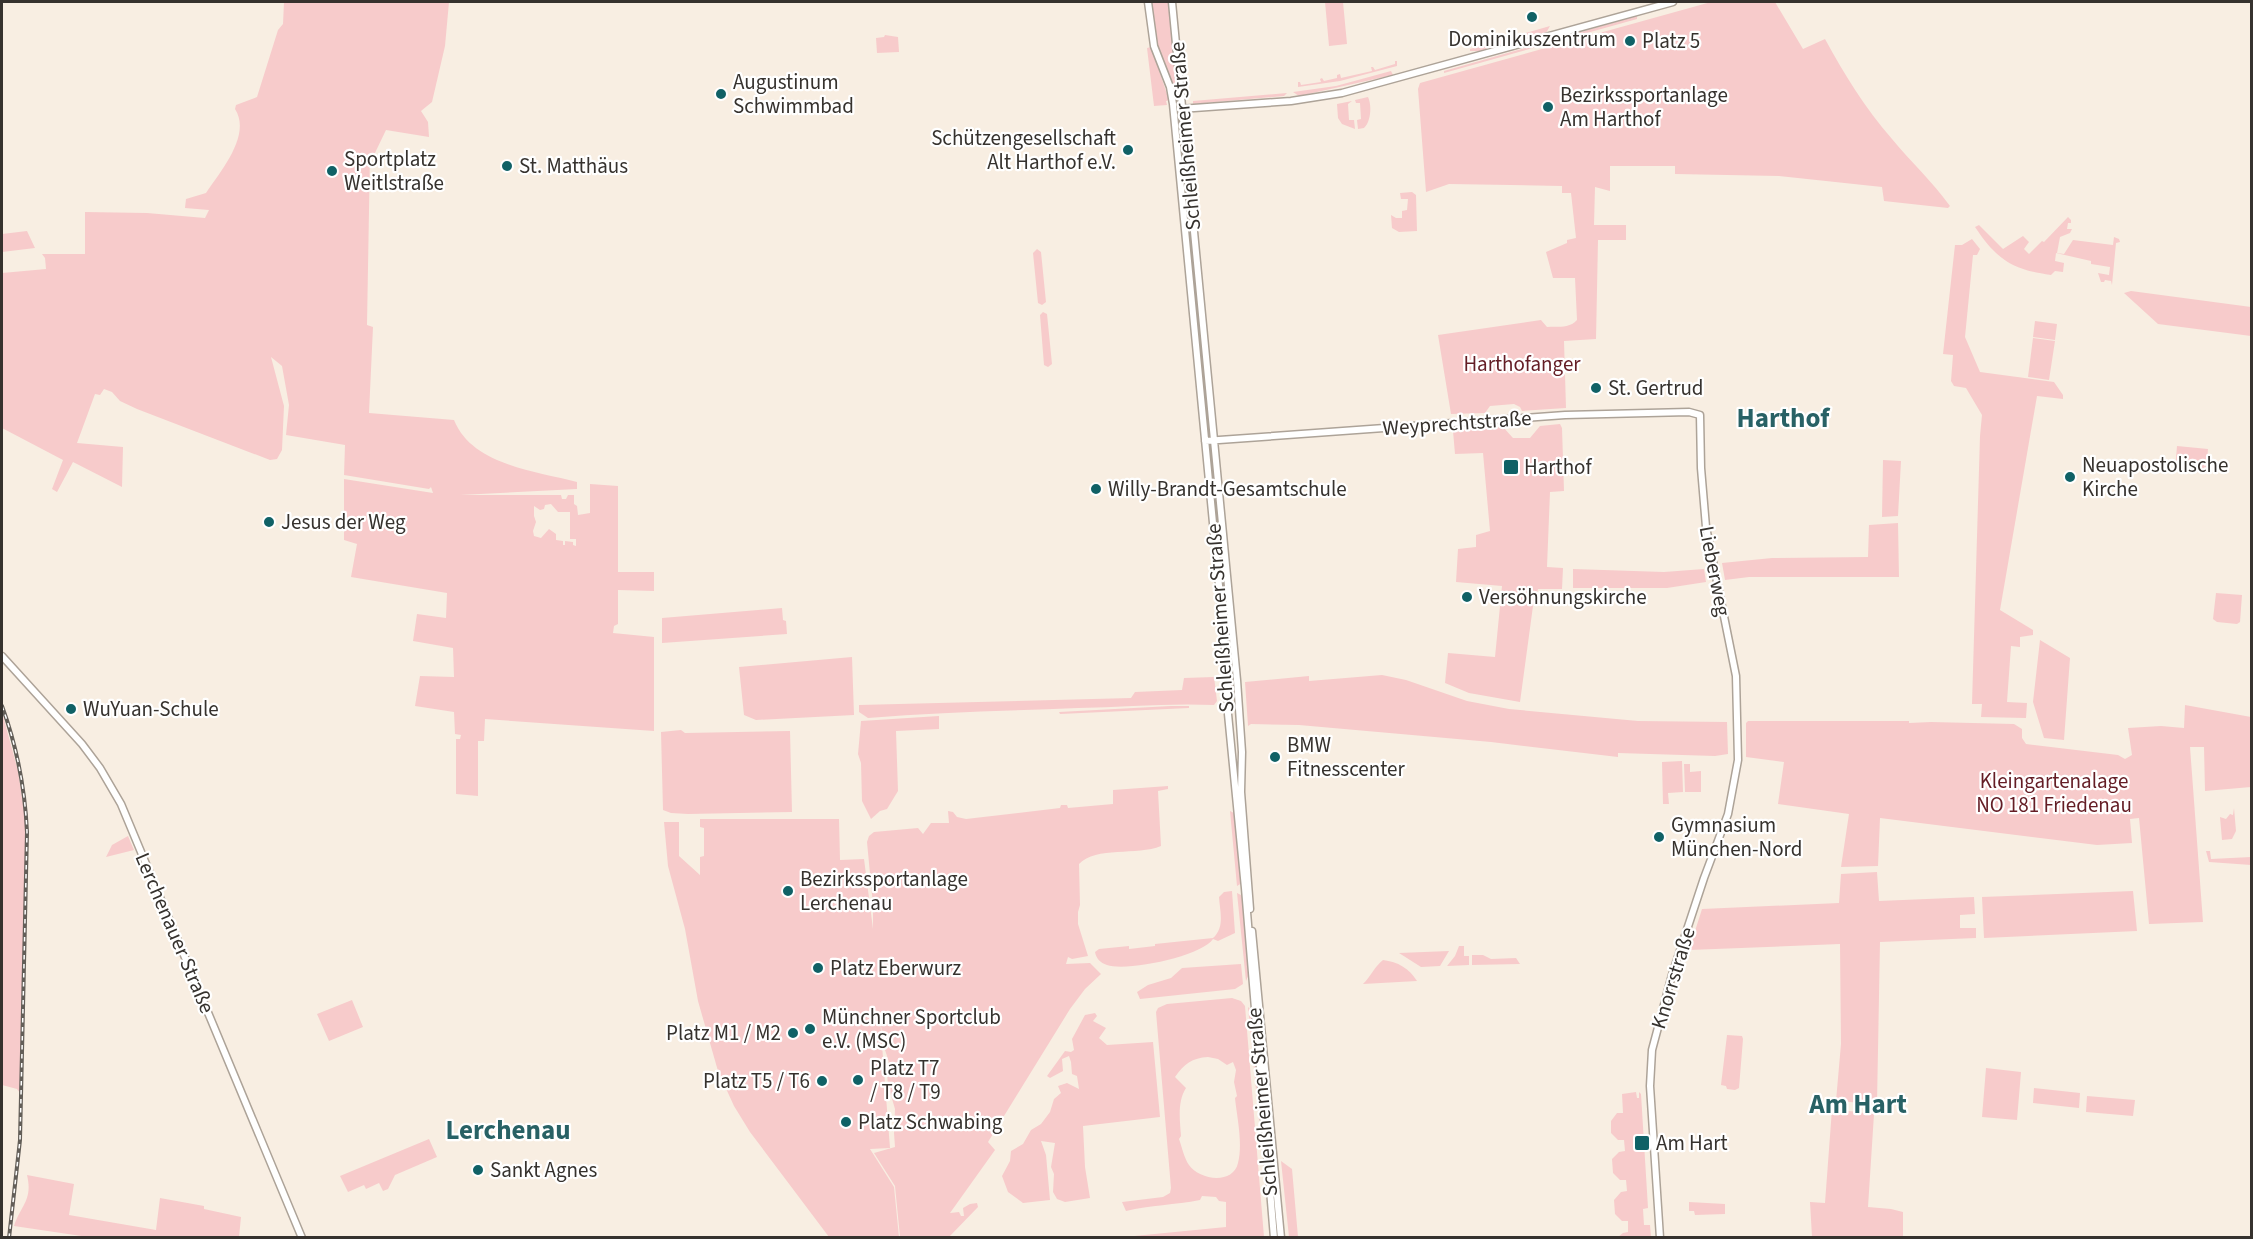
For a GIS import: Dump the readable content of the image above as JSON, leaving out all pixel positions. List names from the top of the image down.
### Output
{
  "streets": {
    "main road": [
      "Schleißheimer Straße",
      "Weyprechtstraße",
      "Lieberweg",
      "Lerchenauer Straße",
      "Knorrstraße"
    ]
  },
  "crossings": [
    ["Schleißheimer Straße", "Weyprechtstraße"],
    ["Weyprechtstraße", "Lieberweg"],
    ["Lieberweg", "Knorrstraße"]
  ],
  "districts": ["Harthof", "Am Hart", "Lerchenau"],
  "parks": ["Harthofanger", "Kleingartenalage NO 181 Friedenau"],
  "places": {
    "other": [
      "Dominikuszentrum",
      "Platz 5",
      "Augustinum Schwimmbad",
      "Bezirkssportanlage Am Harthof",
      "Schützengesellschaft Alt Harthof e.V.",
      "St. Matthäus",
      "Sportplatz Weitlstraße",
      "St. Gertrud",
      "Neuapostolische Kirche",
      "Willy-Brandt-Gesamtschule",
      "Jesus der Weg",
      "Versöhnungskirche",
      "WuYuan-Schule",
      "BMW Fitnesscenter",
      "Gymnasium München-Nord",
      "Bezirkssportanlage Lerchenau",
      "Platz Eberwurz",
      "Münchner Sportclub e.V. (MSC)",
      "Platz M1 / M2",
      "Platz T7 / T8 / T9",
      "Platz T5 / T6",
      "Platz Schwabing",
      "Sankt Agnes"
    ],
    "transit": ["Harthof", "Am Hart"]
  }
}
